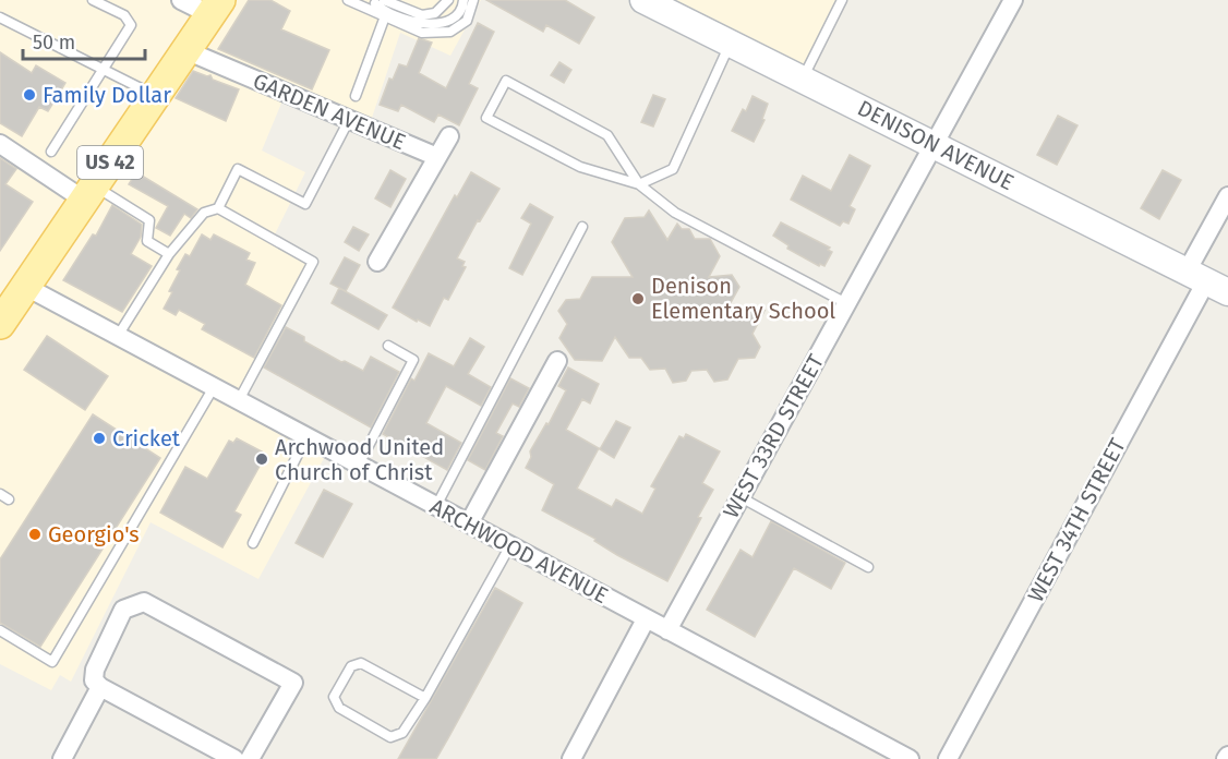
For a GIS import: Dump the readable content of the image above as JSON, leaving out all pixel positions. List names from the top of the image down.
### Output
{
  "streets": {
    "main road": ["DENISON AVENUE", "US 42"],
    "street": [
      "GARDEN AVENUE",
      "WEST 33RD STREET",
      "WEST 34TH STREET",
      "ARCHWOOD AVENUE"
    ]
  },
  "crossings": [
    ["GARDEN AVENUE", "US 42"],
    ["DENISON AVENUE", "WEST 33RD STREET"],
    ["DENISON AVENUE", "WEST 34TH STREET"],
    ["US 42", "ARCHWOOD AVENUE"],
    ["WEST 33RD STREET", "ARCHWOOD AVENUE"]
  ],
  "places": [
    "Family Dollar",
    "Denison Elementary School",
    "Cricket",
    "Archwood United Church of Christ",
    "Georgio's"
  ],
  "scale_bar": "50 m"
}
